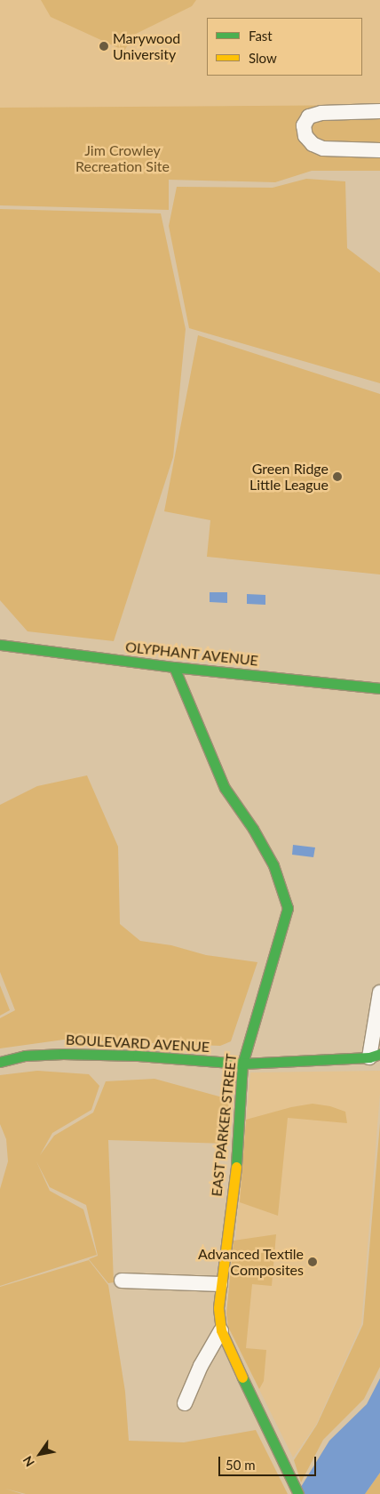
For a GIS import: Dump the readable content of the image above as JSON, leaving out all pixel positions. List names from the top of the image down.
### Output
{
  "streets": {
    "street": ["OLYPHANT AVENUE", "BOULEVARD AVENUE", "EAST PARKER STREET"]
  },
  "crossings": [
    ["OLYPHANT AVENUE", "EAST PARKER STREET"],
    ["BOULEVARD AVENUE", "EAST PARKER STREET"]
  ],
  "parks": ["Jim Crowley Recreation Site"],
  "places": ["Marywood University", "Green Ridge Little League", "Advanced Textile Composites"],
  "legend": ["Fast", "Slow"],
  "scale_bar": "50 m",
  "north": "bottom left"
}
